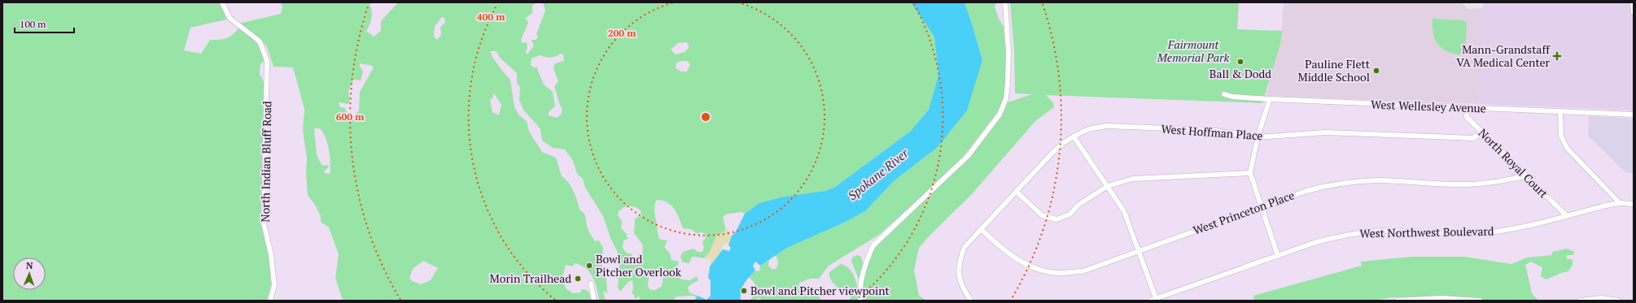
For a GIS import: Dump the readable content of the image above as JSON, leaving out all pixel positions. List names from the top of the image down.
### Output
{
  "streets": {
    "street": [
      "West Wellesley Avenue",
      "West Hoffman Place",
      "North Indian Bluff Road",
      "North Royal Court",
      "West Princeton Place",
      "West Northwest Boulevard"
    ]
  },
  "crossings": [
    ["West Wellesley Avenue", "North Royal Court"],
    ["West Hoffman Place", "North Royal Court"],
    ["West Hoffman Place", "West Princeton Place"],
    ["North Royal Court", "West Princeton Place"],
    ["North Royal Court", "West Northwest Boulevard"]
  ],
  "water": ["Spokane River"],
  "parks": ["Fairmount Memorial Park"],
  "places": {
    "health": ["Mann-Grandstaff VA Medical Center"],
    "other": [
      "Ball & Dodd",
      "Pauline Flett Middle School",
      "Bowl and Pitcher Overlook",
      "Morin Trailhead",
      "Bowl and Pitcher viewpoint"
    ]
  },
  "scale_bar": "100 m",
  "north": "top",
  "rings": ["400 m", "200 m", "600 m"]
}
